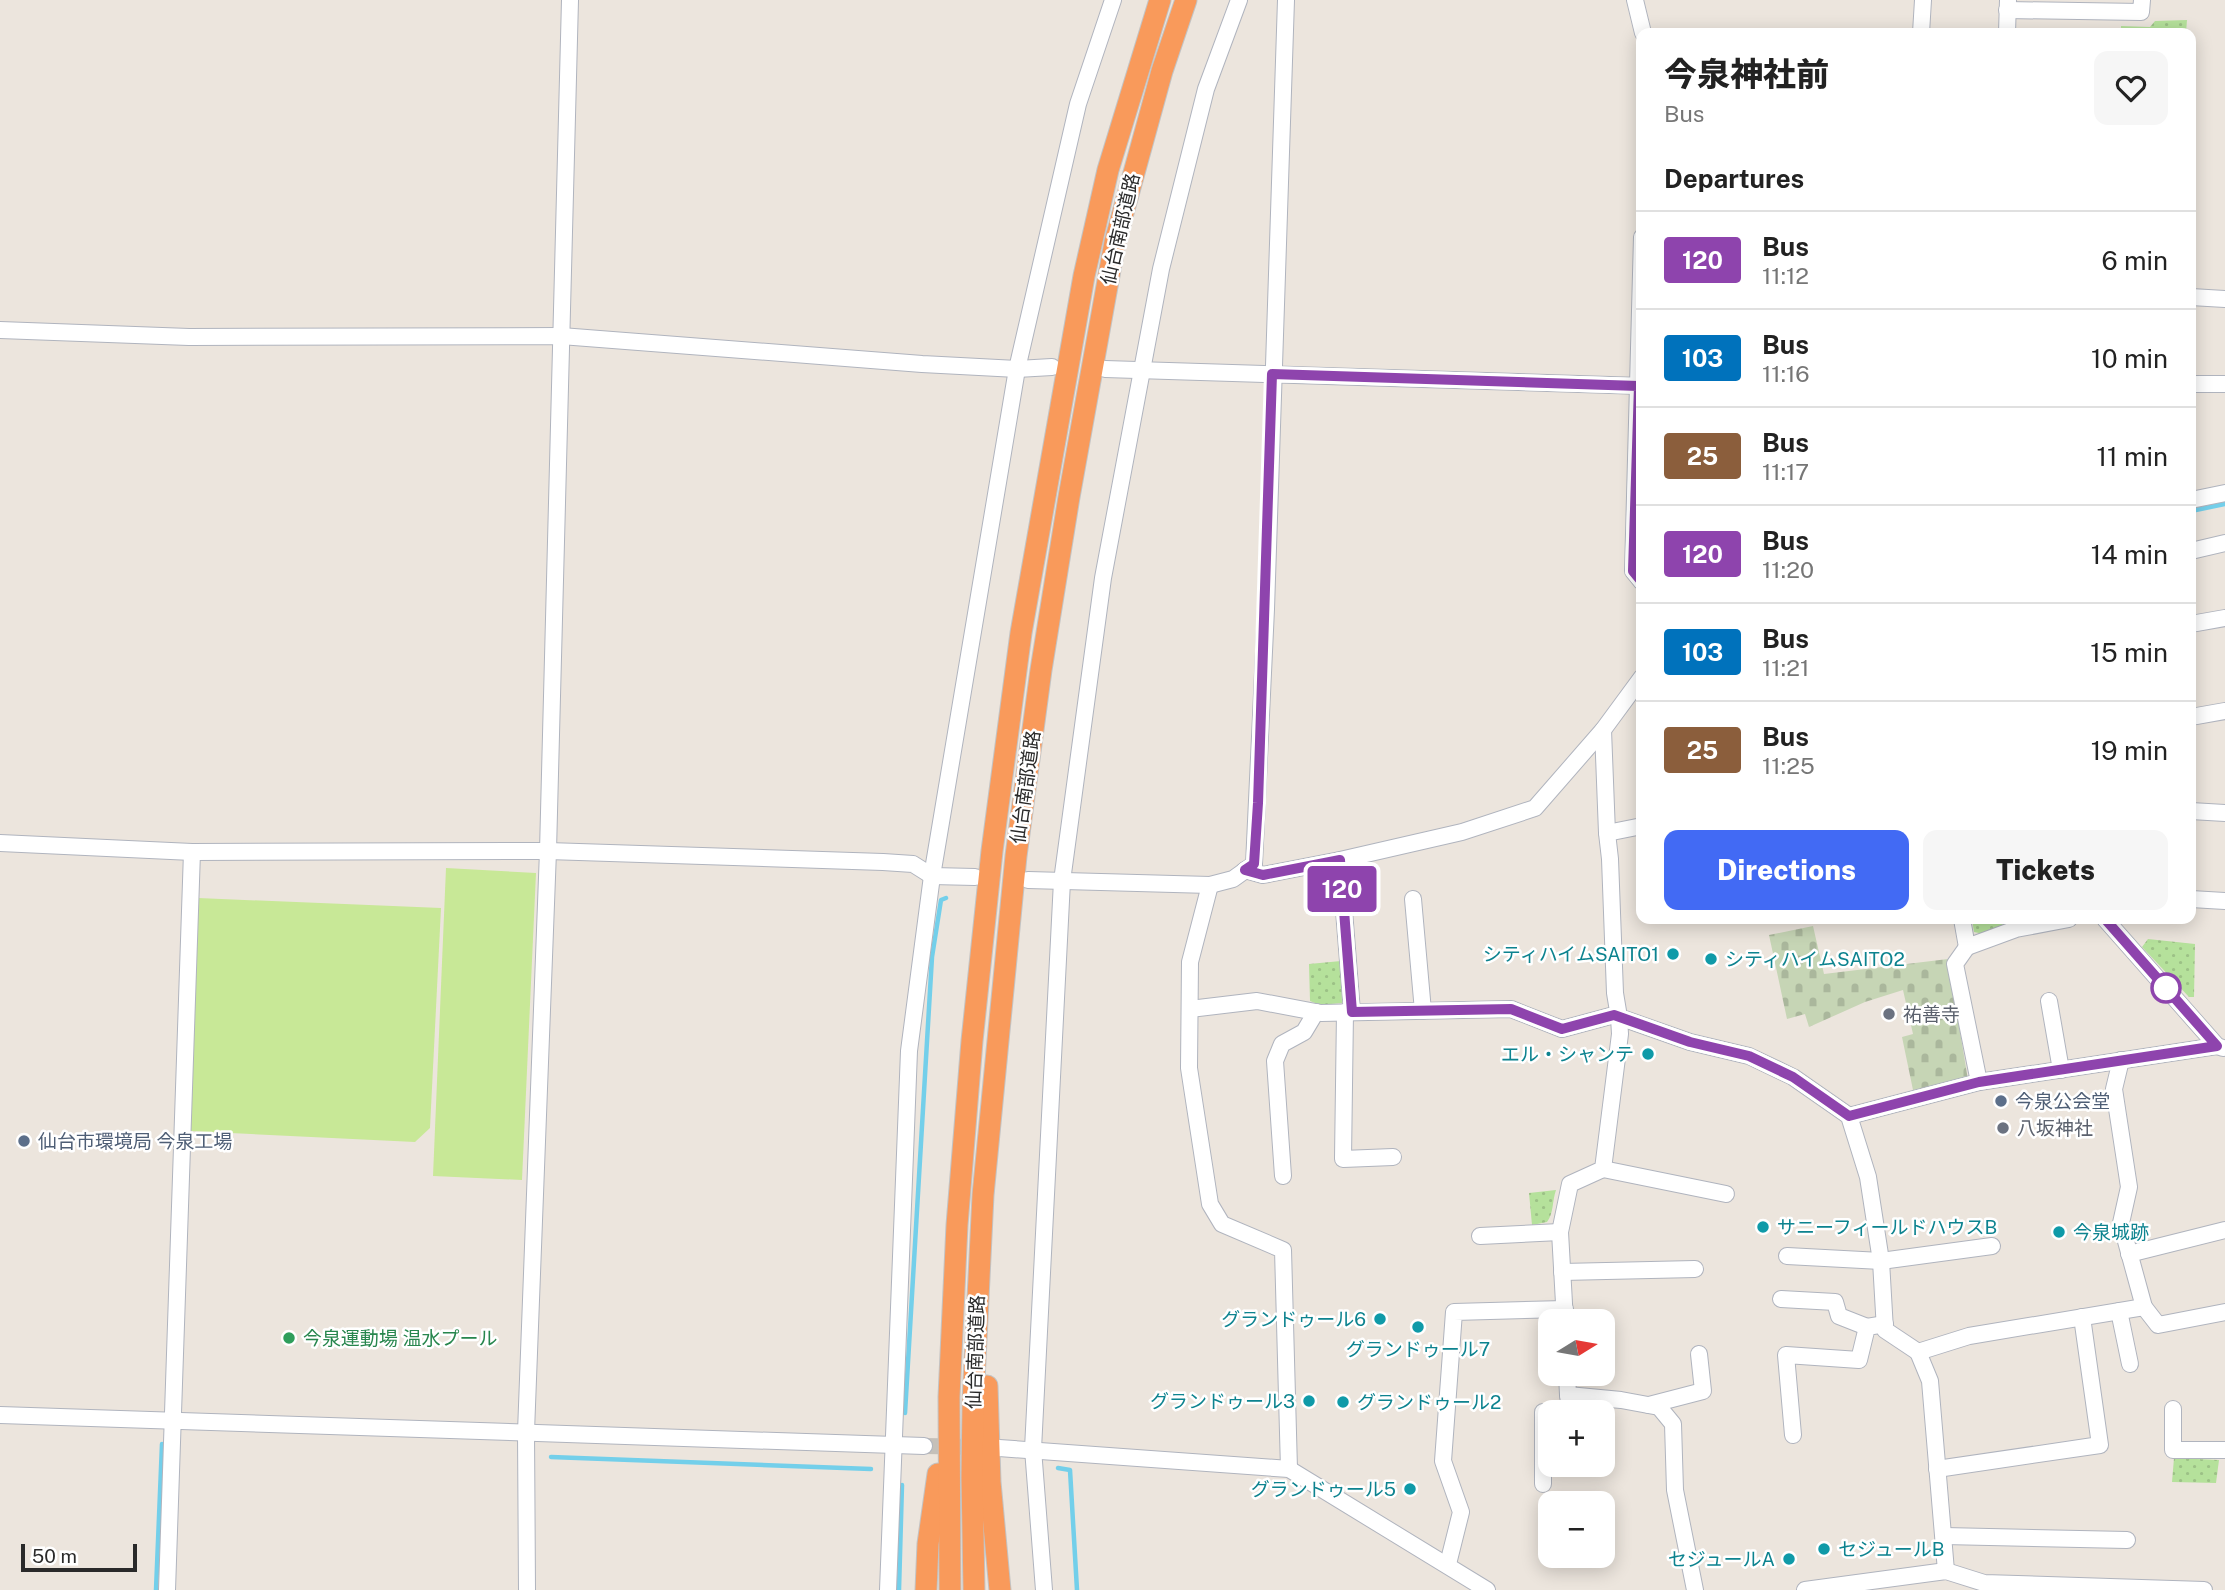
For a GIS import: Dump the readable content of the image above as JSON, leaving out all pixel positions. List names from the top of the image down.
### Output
{
  "streets": {
    "highway": ["仙台南部道路"]
  },
  "places": [
    "シティハイムSAITO1",
    "シティハイムSAITO2",
    "祐善寺",
    "エル・シャンテ",
    "今泉公会堂",
    "八坂神社",
    "仙台市環境局 今泉工場",
    "サニーフィールドハウスB",
    "今泉城跡",
    "グランドゥール6",
    "グランドゥール7",
    "今泉運動場 温水プール",
    "グランドゥール3",
    "グランドゥール2",
    "グランドゥール5",
    "セジュールB",
    "セジュールA"
  ],
  "lines": ["bus line 120"],
  "scale_bar": "50 m",
  "north": "right",
  "page": {
    "on_map": "120",
    "heading": [
      ["今泉神社前", "Bus"],
      "Departures"
    ],
    "list": [
      {
        "mark": "120",
        "name": "Bus",
        "note": "11:12",
        "value": "6 min"
      },
      {
        "mark": "103",
        "name": "Bus",
        "note": "11:16",
        "value": "10 min"
      },
      {
        "mark": "25",
        "name": "Bus",
        "note": "11:17",
        "value": "11 min"
      },
      {
        "mark": "120",
        "name": "Bus",
        "note": "11:20",
        "value": "14 min"
      },
      {
        "mark": "103",
        "name": "Bus",
        "note": "11:21",
        "value": "15 min"
      },
      {
        "mark": "25",
        "name": "Bus",
        "note": "11:25",
        "value": "19 min"
      }
    ],
    "buttons": ["Directions", "Tickets"],
    "map_buttons": ["+", "−"],
    "scale": "50 m"
  }
}
